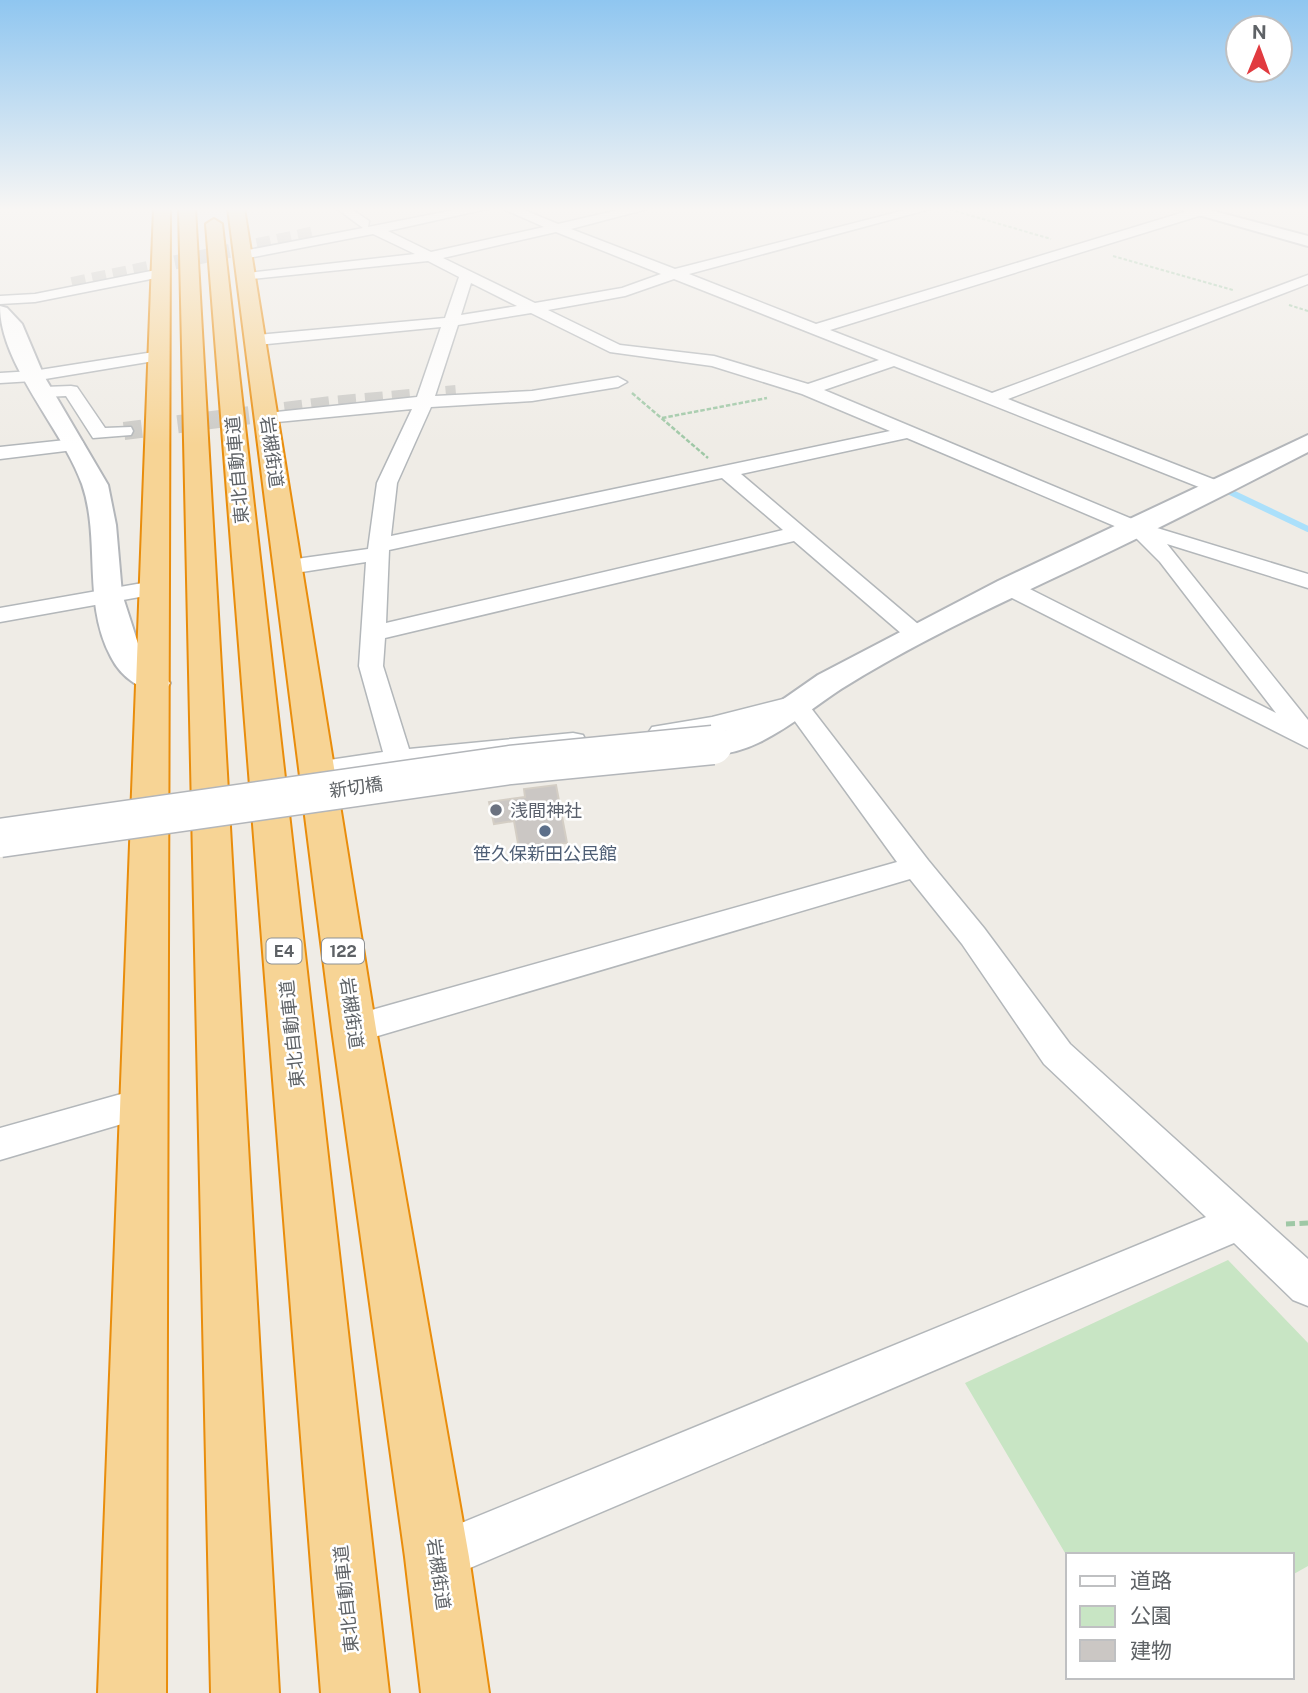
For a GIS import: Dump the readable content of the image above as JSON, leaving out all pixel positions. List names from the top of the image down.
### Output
{
  "streets": {
    "highway": [
      "岩槻街道",
      "東北自動車道",
      "E4",
      "122"
    ],
    "street": ["新切橋"]
  },
  "places": ["浅間神社", "笹久保新田公民館"],
  "legend": ["道路", "公園", "建物"],
  "north": "top"
}
